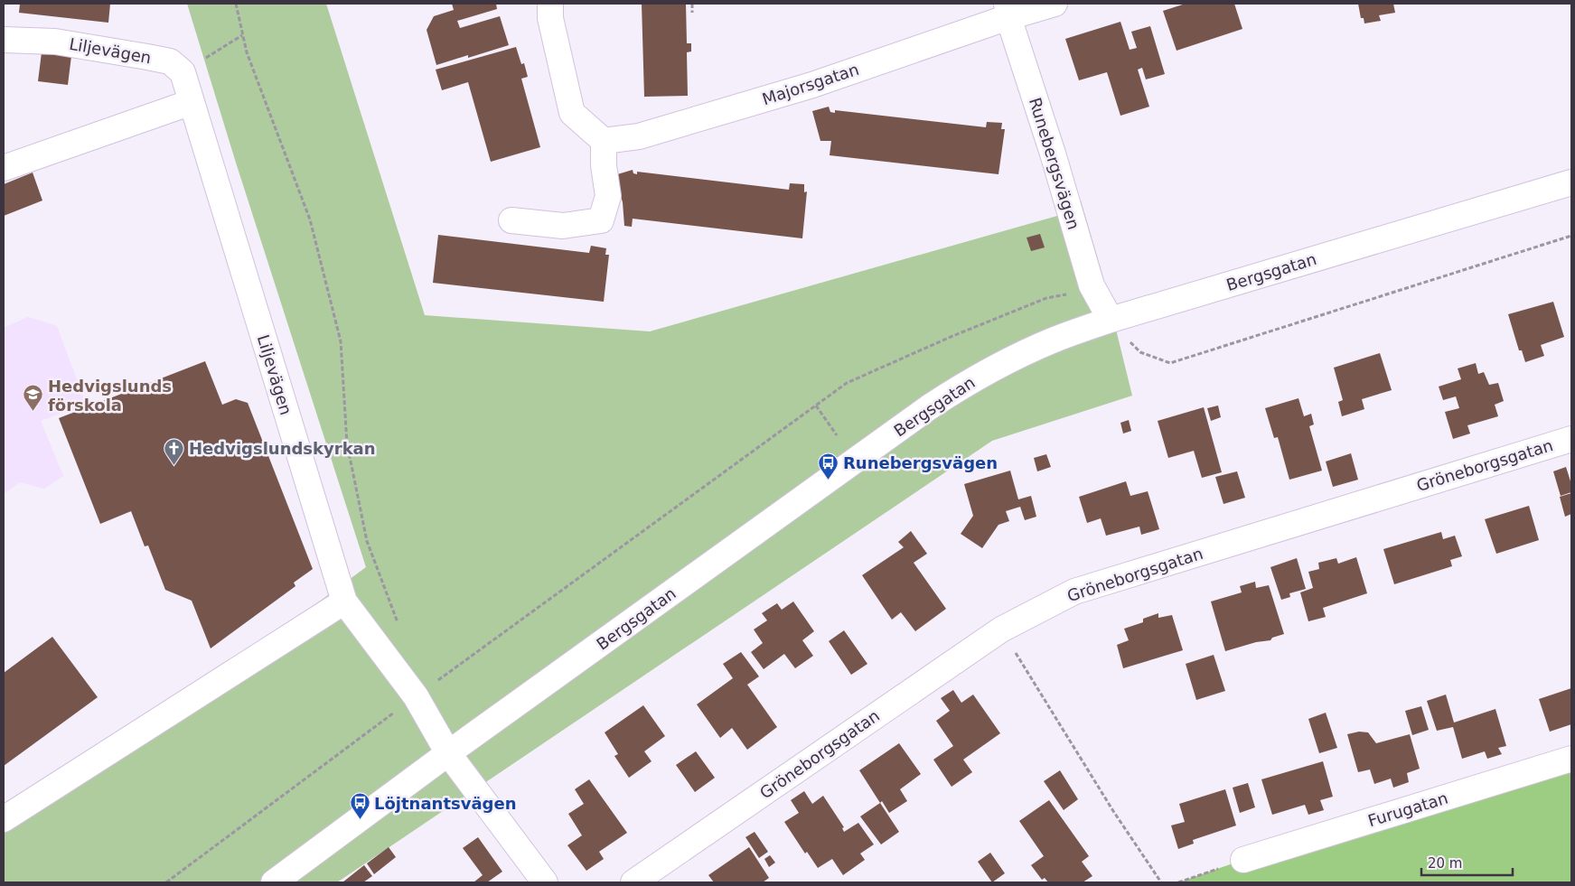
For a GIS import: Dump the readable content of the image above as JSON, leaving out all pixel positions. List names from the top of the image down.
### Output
{
  "streets": {
    "street": [
      "Liljevägen",
      "Majorsgatan",
      "Runebergsvägen",
      "Bergsgatan",
      "Gröneborgsgatan",
      "Furugatan"
    ]
  },
  "crossings": [
    ["Liljevägen", "Bergsgatan"],
    ["Majorsgatan", "Runebergsvägen"],
    ["Runebergsvägen", "Bergsgatan"]
  ],
  "places": {
    "school or university": ["Hedvigslunds förskola"],
    "church": ["Hedvigslundskyrkan"],
    "bus stop": ["Runebergsvägen", "Löjtnantsvägen"]
  },
  "scale_bar": "20 m"
}
